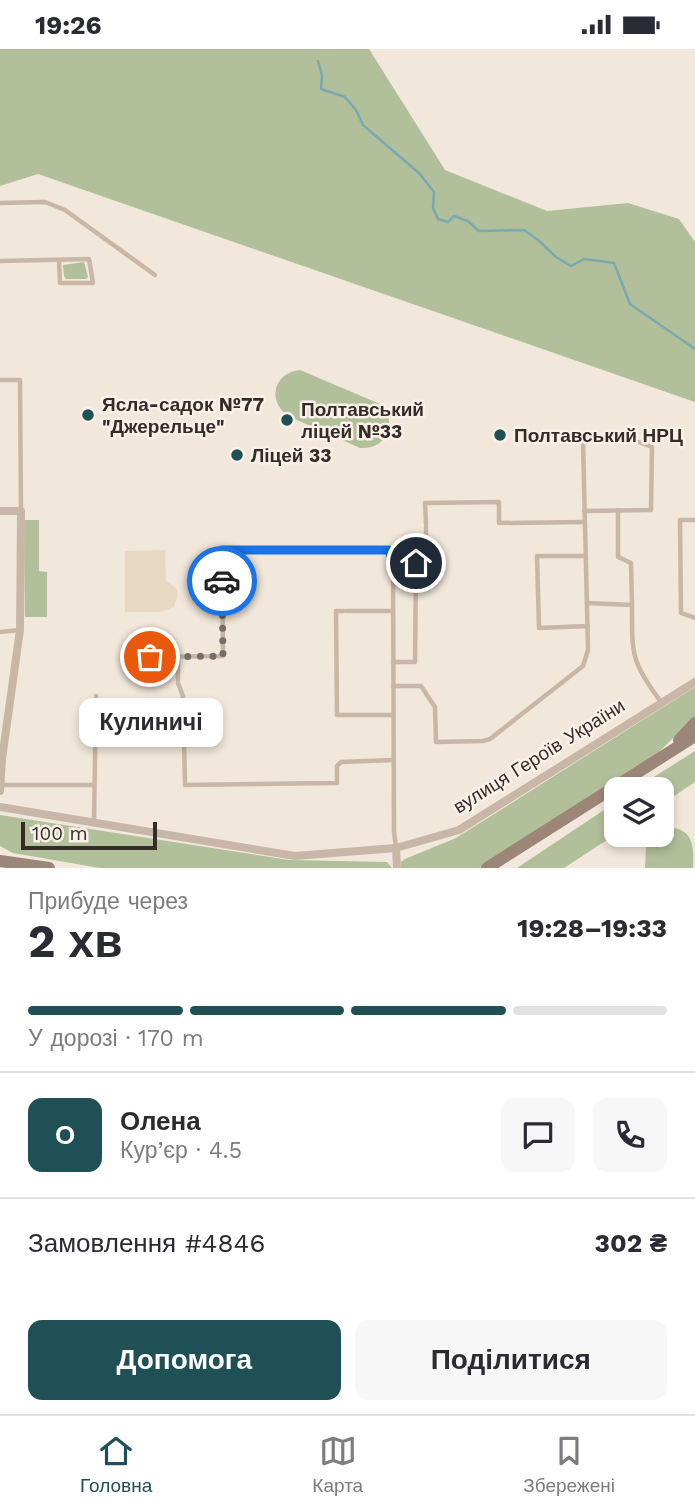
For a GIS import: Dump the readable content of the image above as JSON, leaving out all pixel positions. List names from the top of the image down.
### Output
{
  "streets": {
    "street": ["вулиця Героїв України"]
  },
  "places": [
    "Ясла-садок №77 \"Джерельце\"",
    "Полтавський ліцей №33",
    "Полтавський НРЦ",
    "Ліцей 33",
    "Кулиничі"
  ],
  "scale_bar": "100 m",
  "page": {
    "status": "19:26",
    "bubble": "Кулиничі",
    "scale": "100 m",
    "heading": ["2 хв", "Прибуде через", "19:28–19:33"],
    "panel": [
      "Олена",
      "Кур’єр · 4.5",
      "Замовлення #4846",
      "302 ₴"
    ],
    "bar": "У дорозі · 170 m",
    "round": "О",
    "buttons": ["Допомога", "Поділитися"],
    "tabs": ["Головна", "Карта", "Збережені"]
  }
}
